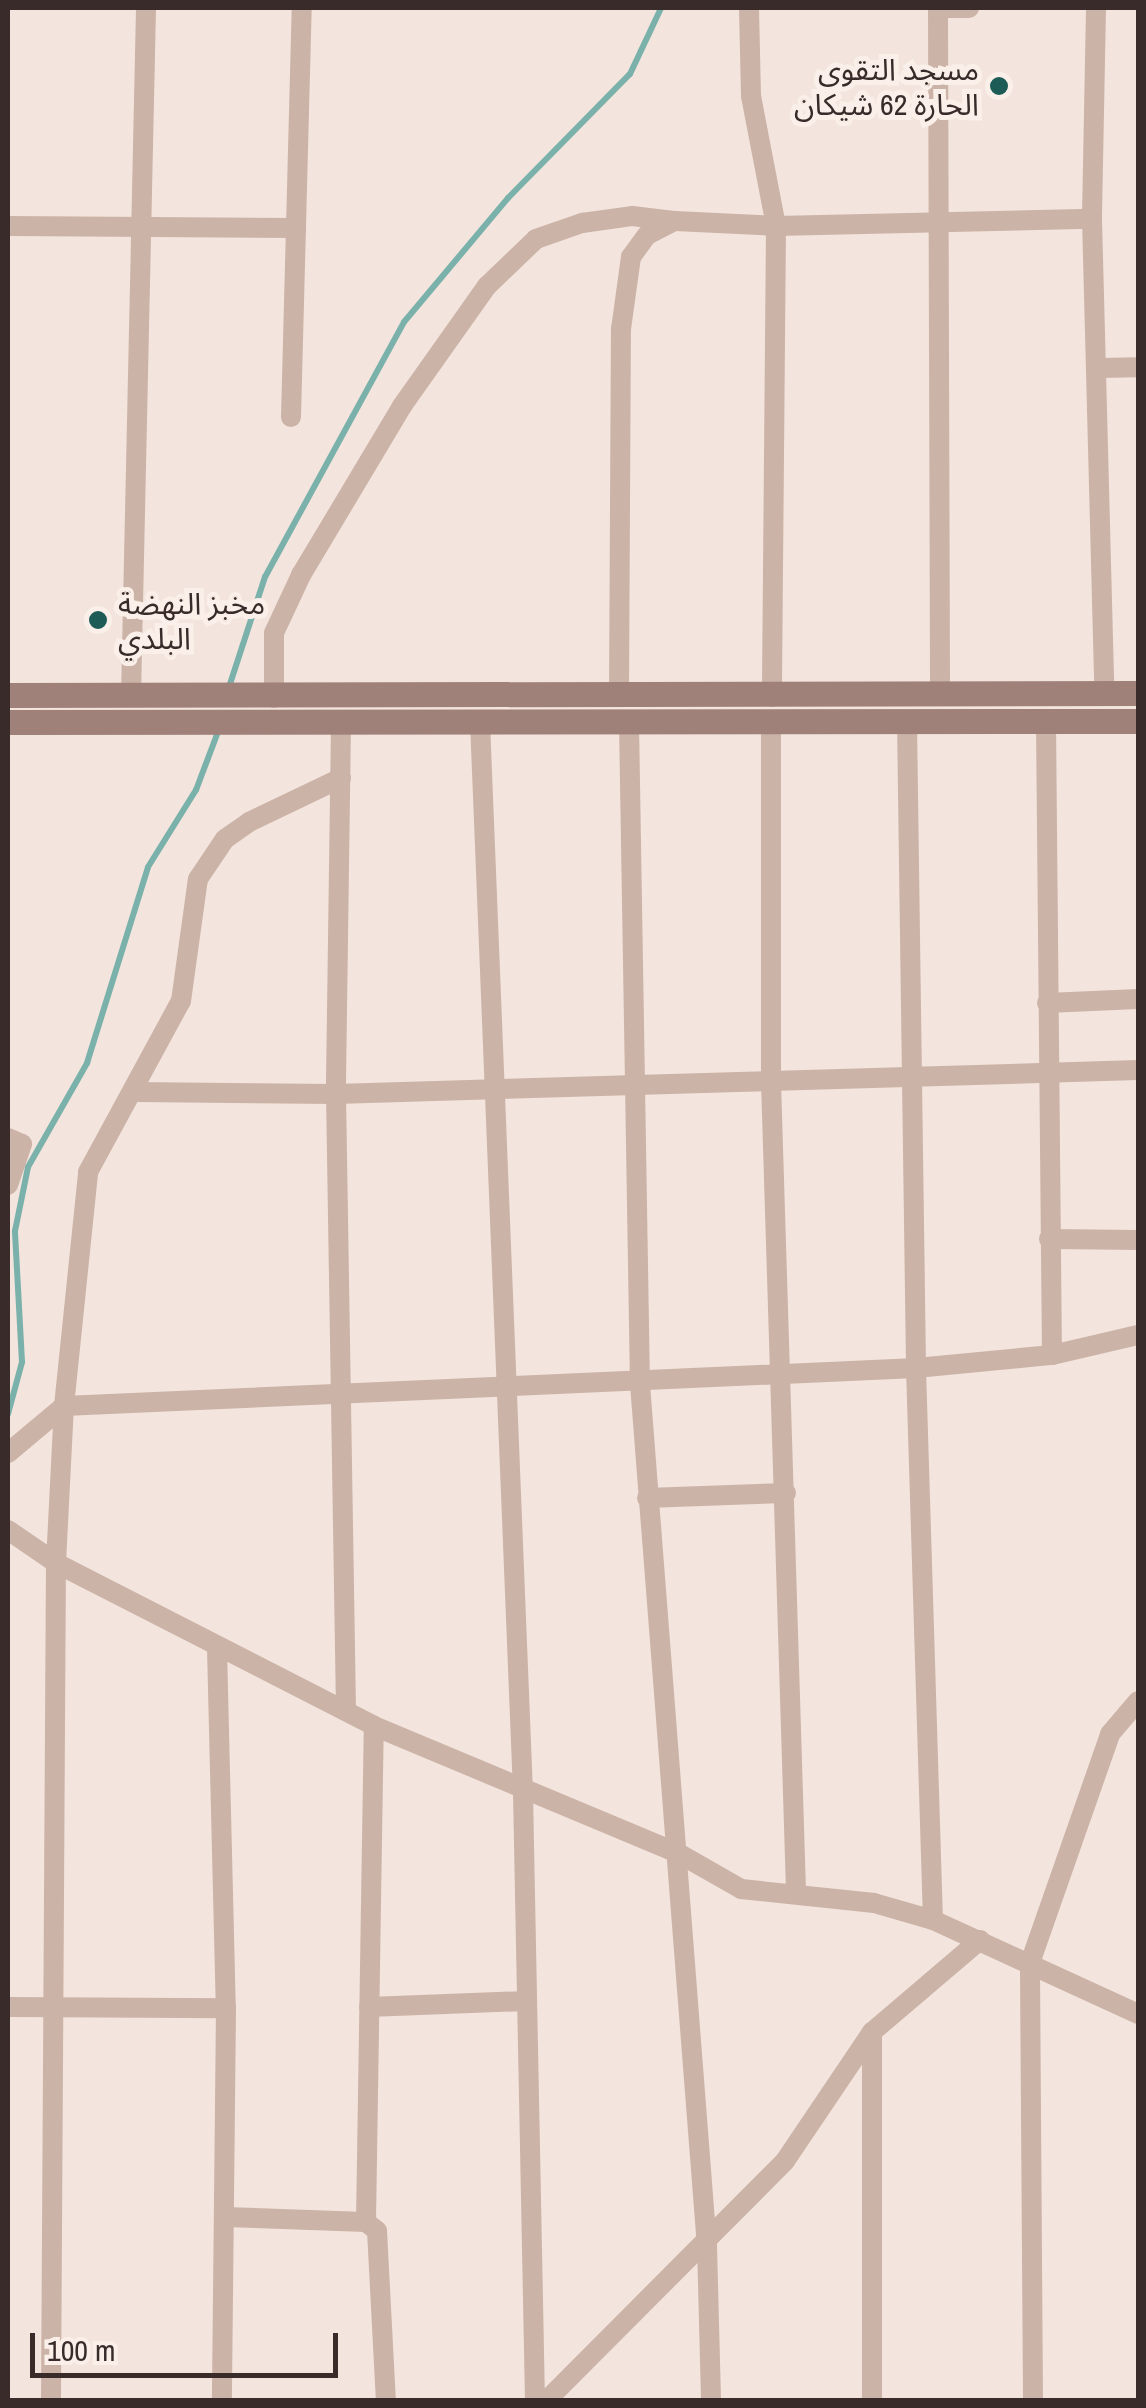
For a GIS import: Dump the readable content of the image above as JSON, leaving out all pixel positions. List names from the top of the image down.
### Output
{
  "places": ["مسجد التقوى الحارة 62 شيكان", "مخبز النهضة البلدي"],
  "scale_bar": "100 m"
}
